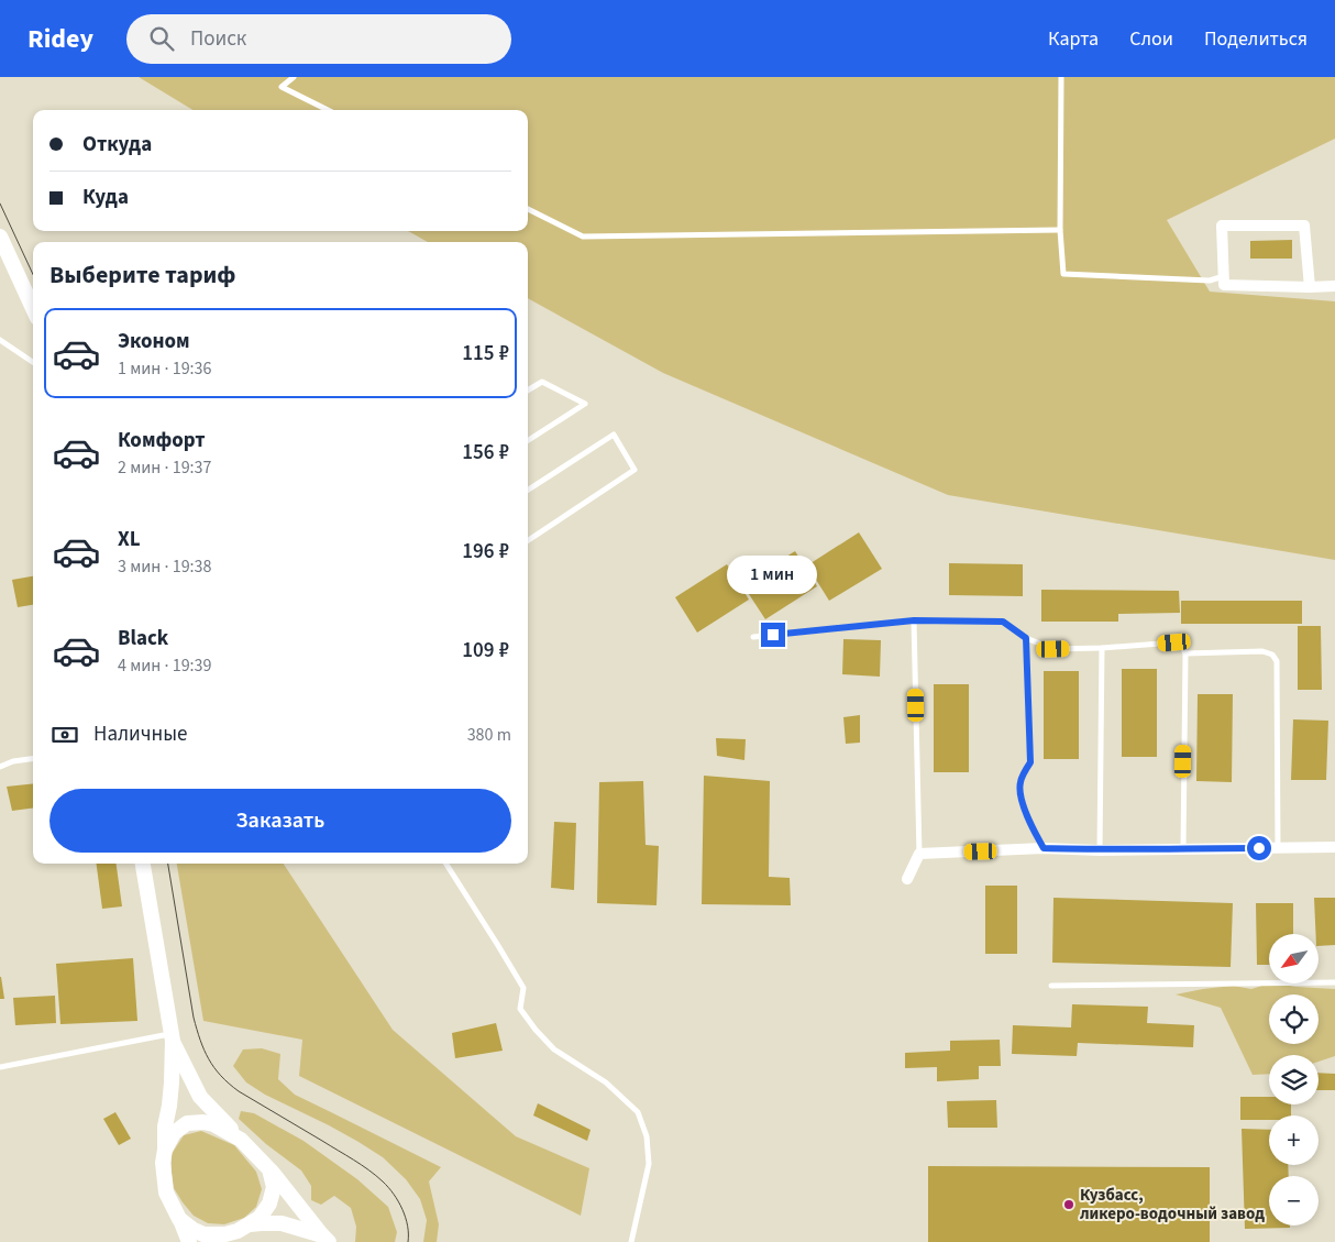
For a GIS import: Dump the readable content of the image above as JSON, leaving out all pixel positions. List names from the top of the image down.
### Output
{
  "places": ["Кузбасс, ликеро-водочный завод"],
  "north": "bottom left",
  "page": {
    "header": "Ridey",
    "search": "Поиск",
    "nav": ["Карта", "Слои", "Поделиться"],
    "banner": ["Откуда", "Куда"],
    "heading": "Выберите тариф",
    "list": [
      {
        "name": "Эконом",
        "note": "1 мин · 19:36",
        "value": "115 ₽"
      },
      {
        "name": "Комфорт",
        "note": "2 мин · 19:37",
        "value": "156 ₽"
      },
      {
        "name": "XL",
        "note": "3 мин · 19:38",
        "value": "196 ₽"
      },
      {
        "name": "Black",
        "note": "4 мин · 19:39",
        "value": "109 ₽"
      }
    ],
    "bubble": "1 мин",
    "pay": ["Наличные", "380 m"],
    "buttons": "Заказать",
    "map_buttons": ["+", "−"]
  }
}
